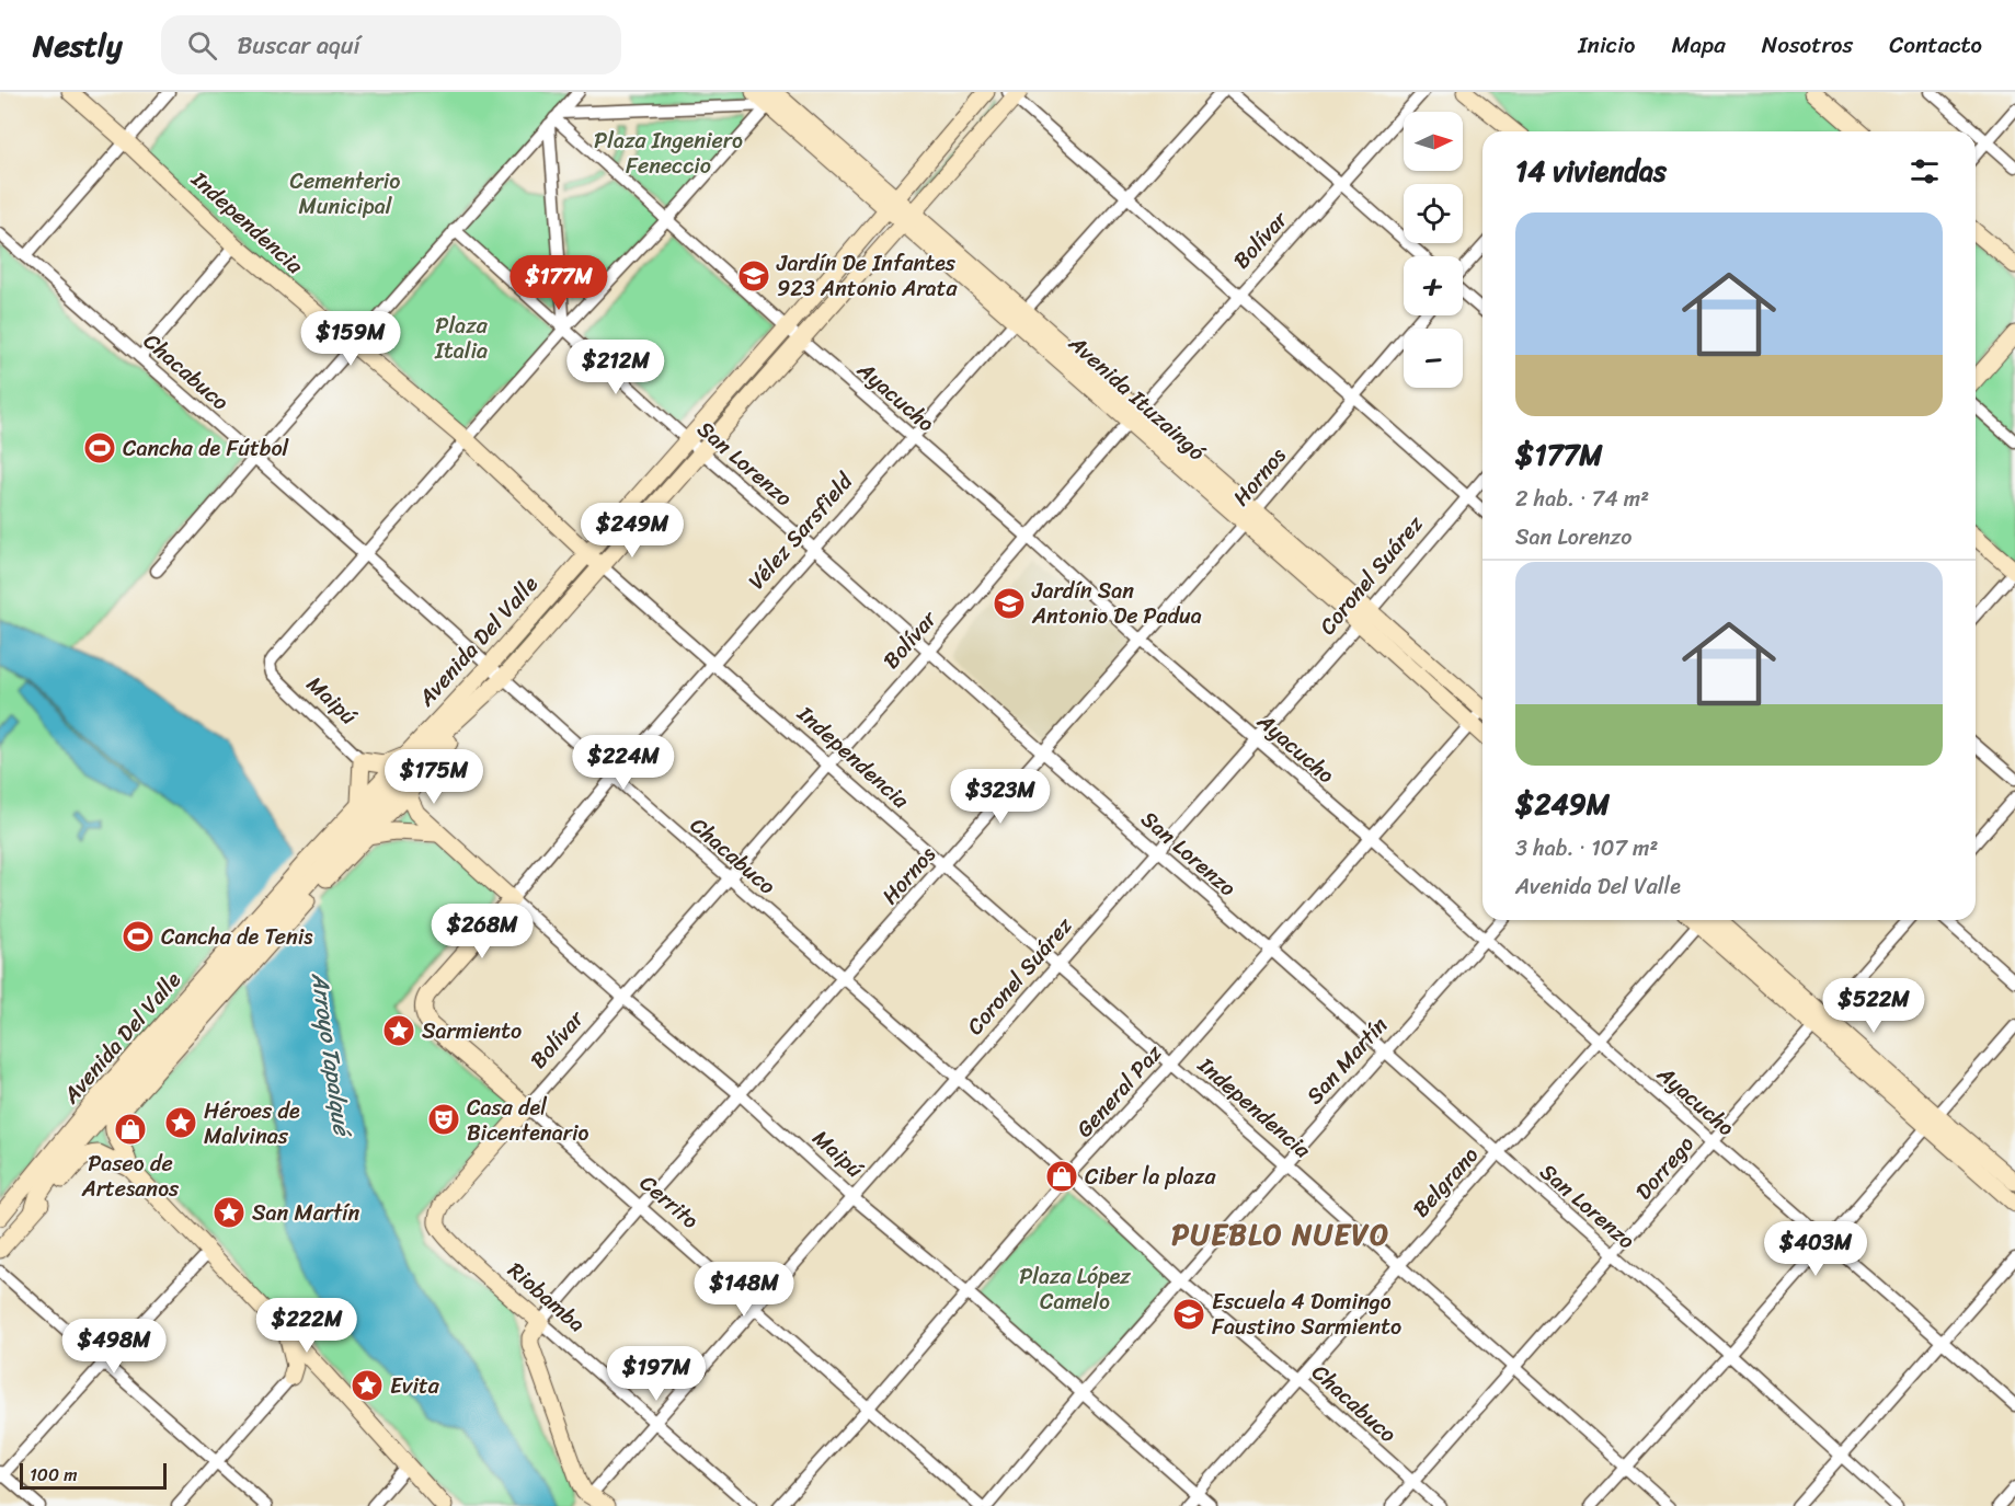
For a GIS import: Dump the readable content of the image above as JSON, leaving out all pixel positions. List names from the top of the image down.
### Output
{
  "streets": {
    "main road": [
      "Independencia",
      "Bolívar",
      "Avenida Ituzaingó",
      "Vélez Sarsfield",
      "Avenida Del Valle",
      "Maipú",
      "Cerrito",
      "Riobamba"
    ],
    "street": [
      "Chacabuco",
      "Ayacucho",
      "San Lorenzo",
      "Hornos",
      "Coronel Suárez",
      "San Martín",
      "General Paz",
      "Dorrego",
      "Belgrano"
    ]
  },
  "crossings": [
    ["Independencia", "Bolívar"],
    ["Independencia", "Hornos"],
    ["Independencia", "Vélez Sarsfield"],
    ["Independencia", "Coronel Suárez"],
    ["Independencia", "Avenida Del Valle"],
    ["Independencia", "San Martín"],
    ["Independencia", "General Paz"],
    ["Independencia", "Dorrego"],
    ["Independencia", "Belgrano"],
    ["Bolívar", "Chacabuco"],
    ["Bolívar", "Ayacucho"],
    ["Bolívar", "Avenida Ituzaingó"],
    ["Bolívar", "San Lorenzo"],
    ["Bolívar", "Maipú"],
    ["Bolívar", "Cerrito"],
    ["Bolívar", "Riobamba"],
    ["Chacabuco", "Hornos"],
    ["Chacabuco", "Vélez Sarsfield"],
    ["Chacabuco", "Coronel Suárez"],
    ["Chacabuco", "Avenida Del Valle"],
    ["Chacabuco", "Maipú"],
    ["Chacabuco", "San Martín"],
    ["Chacabuco", "General Paz"],
    ["Chacabuco", "Dorrego"],
    ["Chacabuco", "Belgrano"],
    ["Ayacucho", "Hornos"],
    ["Ayacucho", "Vélez Sarsfield"],
    ["Ayacucho", "Coronel Suárez"],
    ["Ayacucho", "Avenida Del Valle"],
    ["Ayacucho", "San Martín"],
    ["Ayacucho", "General Paz"],
    ["Ayacucho", "Dorrego"],
    ["Ayacucho", "Belgrano"],
    ["Avenida Ituzaingó", "Hornos"],
    ["Avenida Ituzaingó", "Vélez Sarsfield"],
    ["Avenida Ituzaingó", "Coronel Suárez"],
    ["Avenida Ituzaingó", "Avenida Del Valle"],
    ["Avenida Ituzaingó", "General Paz"],
    ["San Lorenzo", "Hornos"],
    ["San Lorenzo", "Vélez Sarsfield"],
    ["San Lorenzo", "Coronel Suárez"],
    ["San Lorenzo", "Avenida Del Valle"],
    ["San Lorenzo", "San Martín"],
    ["San Lorenzo", "General Paz"],
    ["San Lorenzo", "Dorrego"],
    ["San Lorenzo", "Belgrano"],
    ["Hornos", "Maipú"],
    ["Hornos", "Cerrito"],
    ["Hornos", "Riobamba"],
    ["Vélez Sarsfield", "Maipú"],
    ["Vélez Sarsfield", "Cerrito"],
    ["Coronel Suárez", "Maipú"],
    ["Coronel Suárez", "Cerrito"],
    ["Coronel Suárez", "Riobamba"],
    ["Avenida Del Valle", "Maipú"],
    ["Maipú", "San Martín"],
    ["Maipú", "General Paz"],
    ["Maipú", "Belgrano"],
    ["General Paz", "Cerrito"]
  ],
  "districts": ["PUEBLO NUEVO"],
  "water": ["Arroyo Tapalqué"],
  "parks": [
    "Plaza Ingeniero Feneccio",
    "Cementerio Municipal",
    "Plaza Italia",
    "Plaza López Camelo"
  ],
  "places": {
    "school or university": ["Jardín De Infantes 923 Antonio Arata", "Jardín San Antonio De Padua", "Escuela 4 Domingo Faustino Sarmiento"],
    "sports": ["Cancha de Fútbol", "Cancha de Tenis"],
    "place": [
      "Sarmiento",
      "Héroes de Malvinas",
      "San Martín",
      "Evita"
    ],
    "theatre": ["Casa del Bicentenario"],
    "shop": ["Paseo de Artesanos", "Ciber la plaza"]
  },
  "scale_bar": "100 m",
  "north": "right",
  "page": {
    "header": "Nestly",
    "search": "Buscar aquí",
    "nav": [
      "Inicio",
      "Mapa",
      "Nosotros",
      "Contacto"
    ],
    "map_buttons": ["+", "−"],
    "heading": "14 viviendas",
    "list": [
      {
        "name": "$177M",
        "note": "2 hab. · 74 m² · San Lorenzo"
      },
      {
        "name": "$249M",
        "note": "3 hab. · 107 m² · Avenida Del Valle"
      }
    ],
    "price": [
      "$177M",
      "$159M",
      "$212M",
      "$249M",
      "$224M",
      "$175M",
      "$323M",
      "$268M",
      "$522M",
      "$403M",
      "$148M",
      "$222M",
      "$498M",
      "$197M"
    ],
    "scale": "100 m"
  }
}
